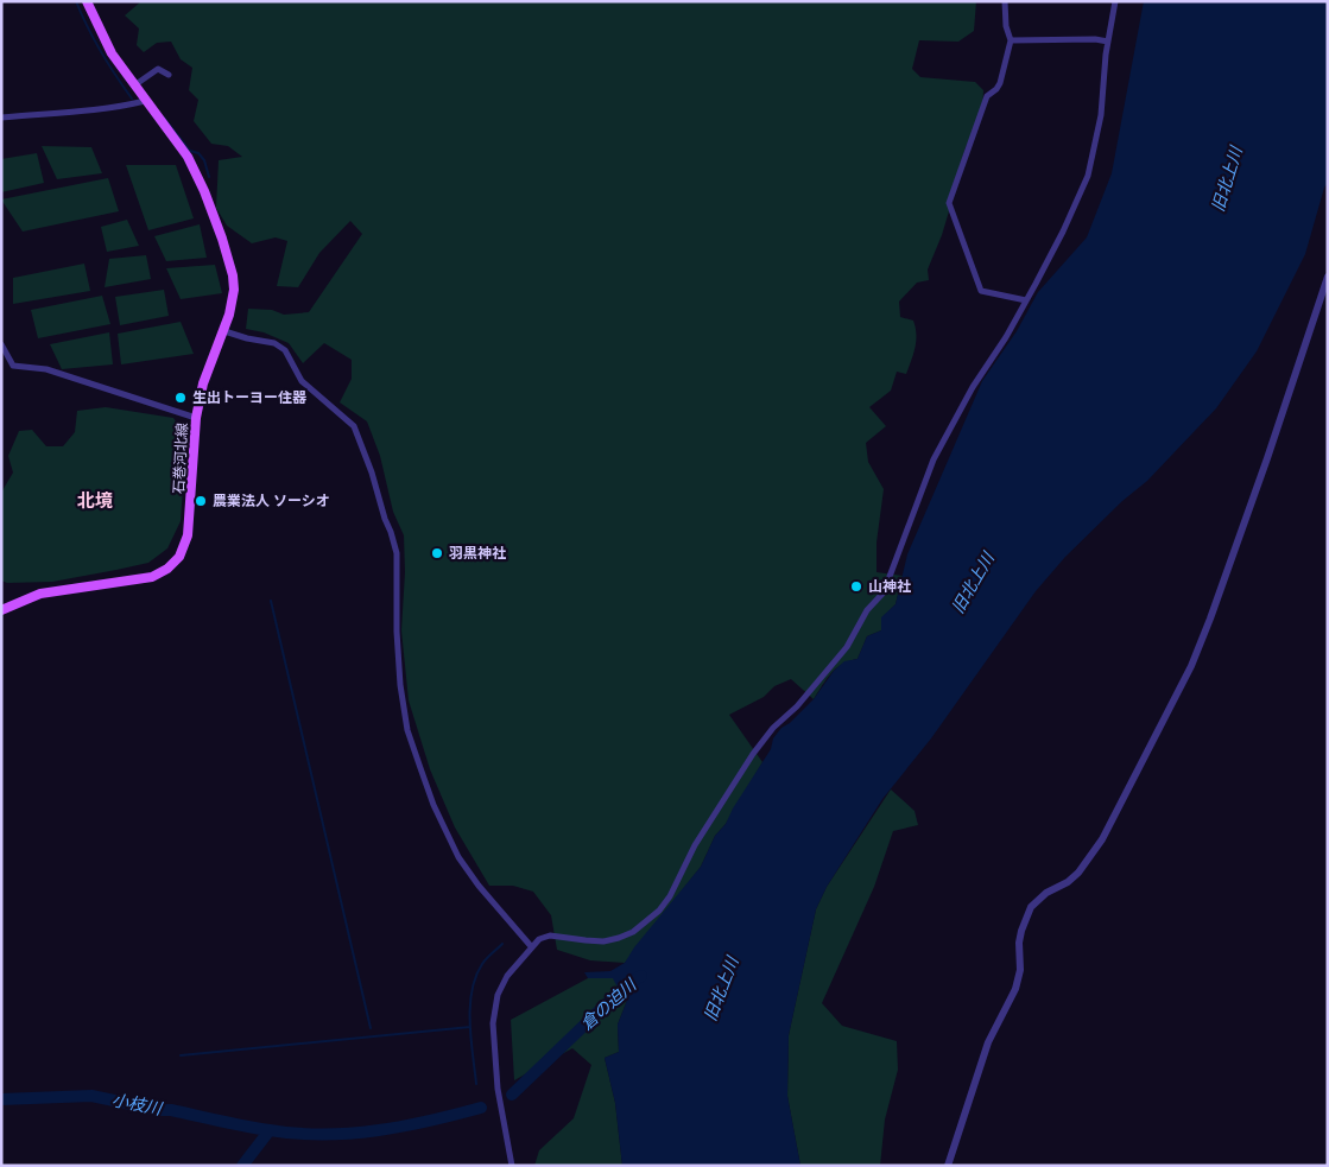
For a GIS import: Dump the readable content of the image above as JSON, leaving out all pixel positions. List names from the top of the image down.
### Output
{
  "streets": {
    "main road": ["石巻河北線"]
  },
  "districts": ["北境"],
  "water": ["旧北上川", "倉の迫川", "小枝川"],
  "places": [
    "生出トーヨー住器",
    "農業法人 ソーシオ",
    "羽黒神社",
    "山神社"
  ]
}
